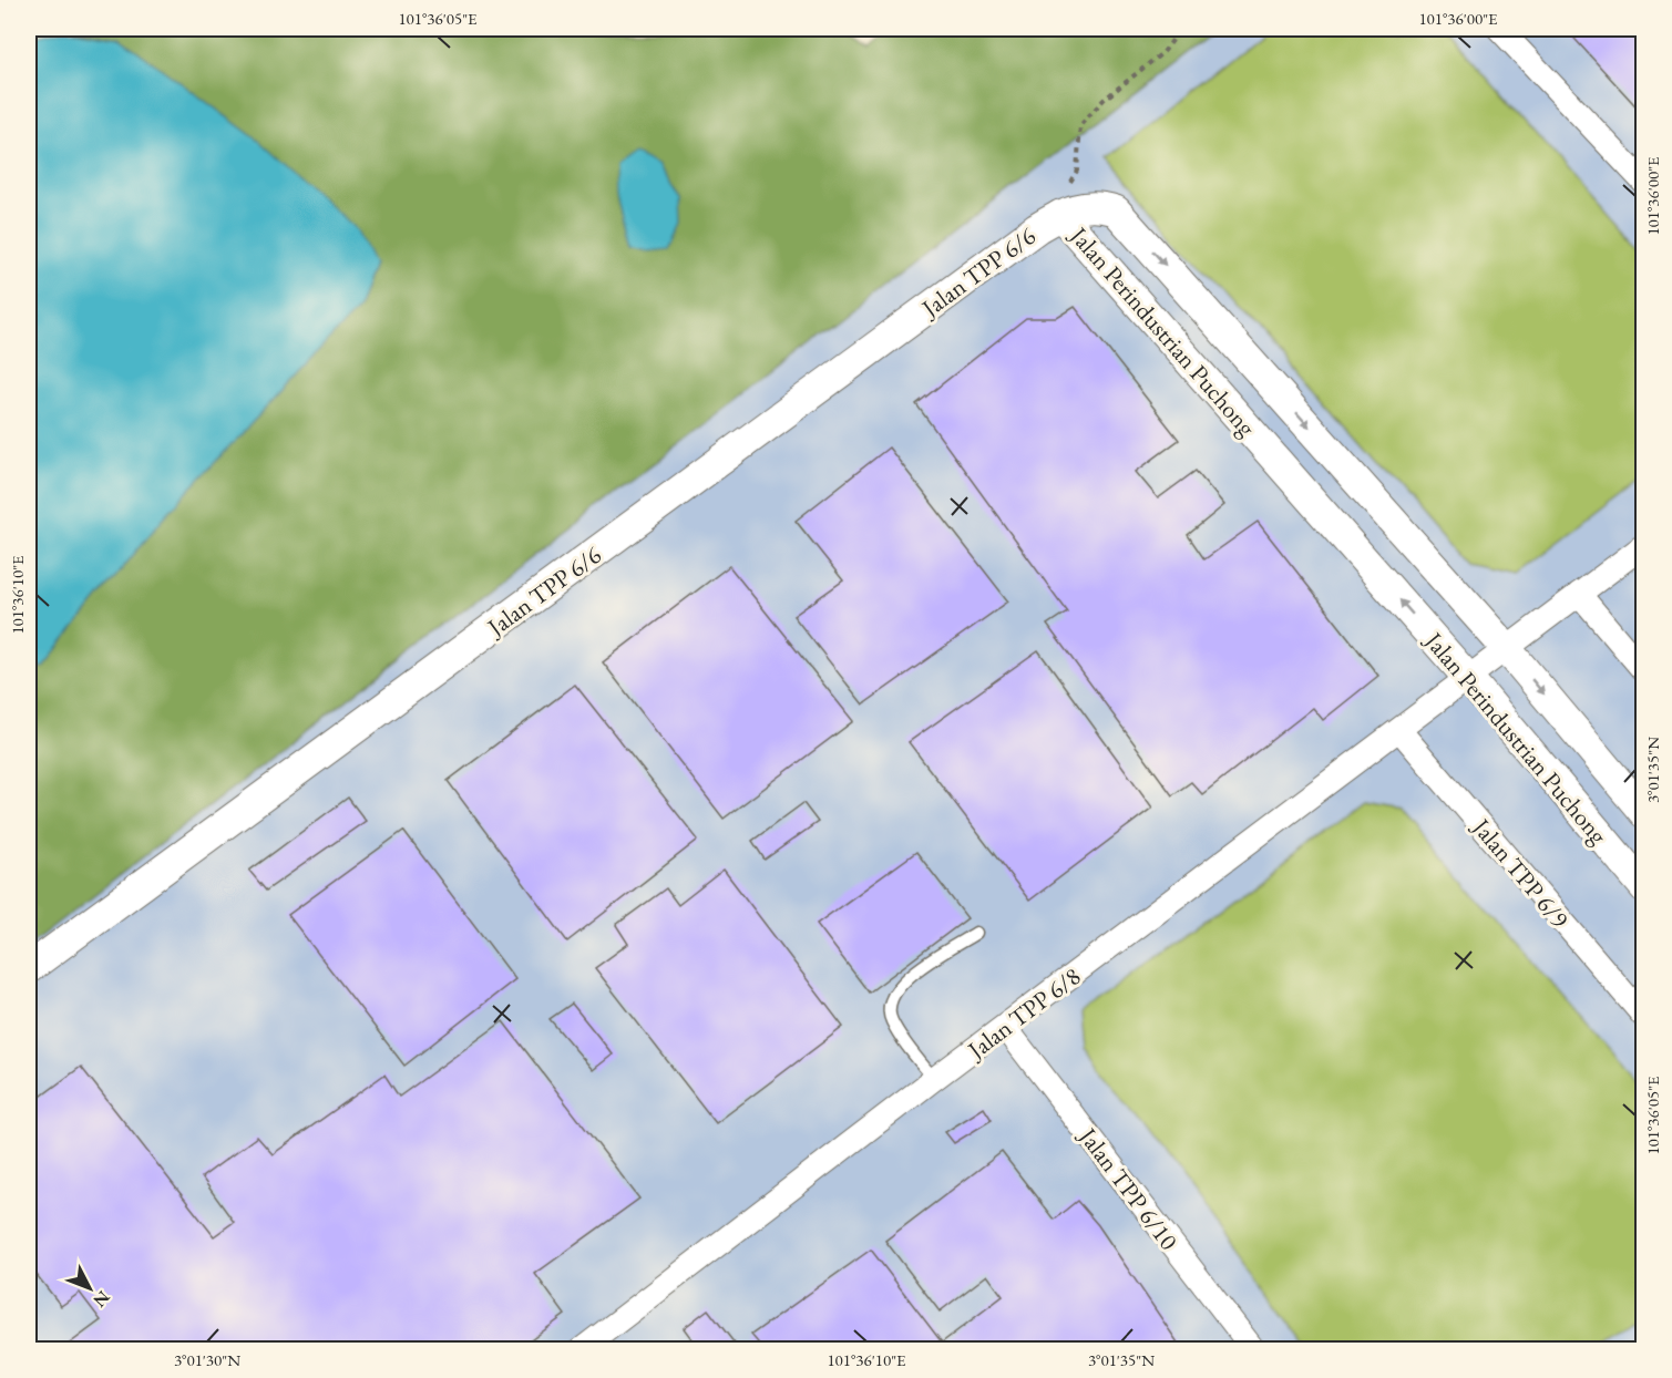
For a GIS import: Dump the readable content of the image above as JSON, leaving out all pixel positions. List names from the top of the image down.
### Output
{
  "streets": {
    "street": [
      "Jalan TPP 6/6",
      "Jalan Perindustrian Puchong",
      "Jalan TPP 6/9",
      "Jalan TPP 6/8",
      "Jalan TPP 6/10"
    ]
  },
  "crossings": [
    ["Jalan TPP 6/6", "Jalan Perindustrian Puchong"],
    ["Jalan Perindustrian Puchong", "Jalan TPP 6/8"],
    ["Jalan TPP 6/9", "Jalan TPP 6/8"],
    ["Jalan TPP 6/8", "Jalan TPP 6/10"]
  ],
  "north": "bottom right",
  "coordinates": [
    "101°36'05\"E",
    "101°36'00\"E",
    "101°36'10\"E",
    "3°01'35\"N",
    "3°01'30\"N"
  ]
}
